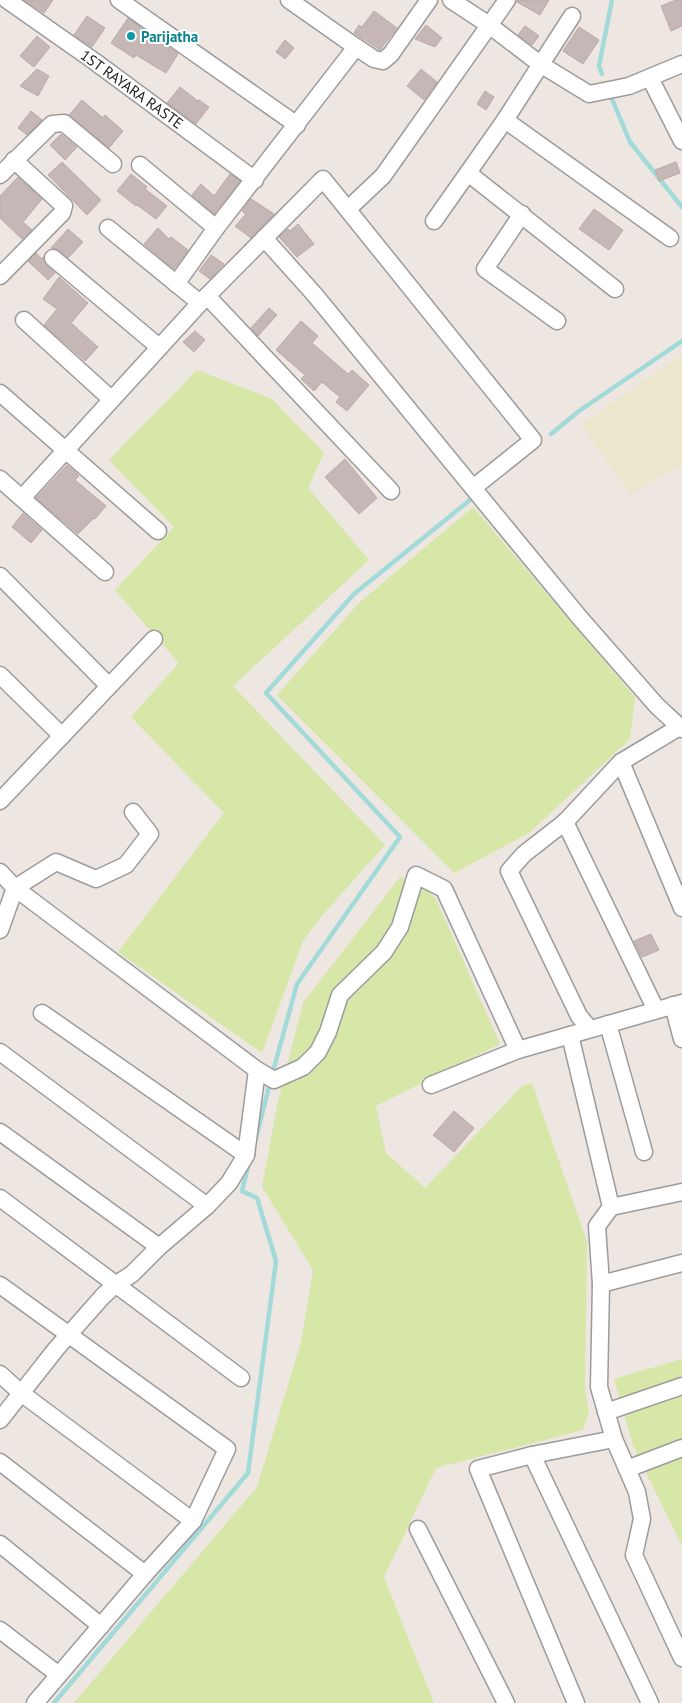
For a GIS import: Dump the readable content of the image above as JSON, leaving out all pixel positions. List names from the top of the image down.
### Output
{
  "streets": {
    "street": ["1ST RAYARA RASTE"]
  },
  "places": ["Parijatha"]
}
